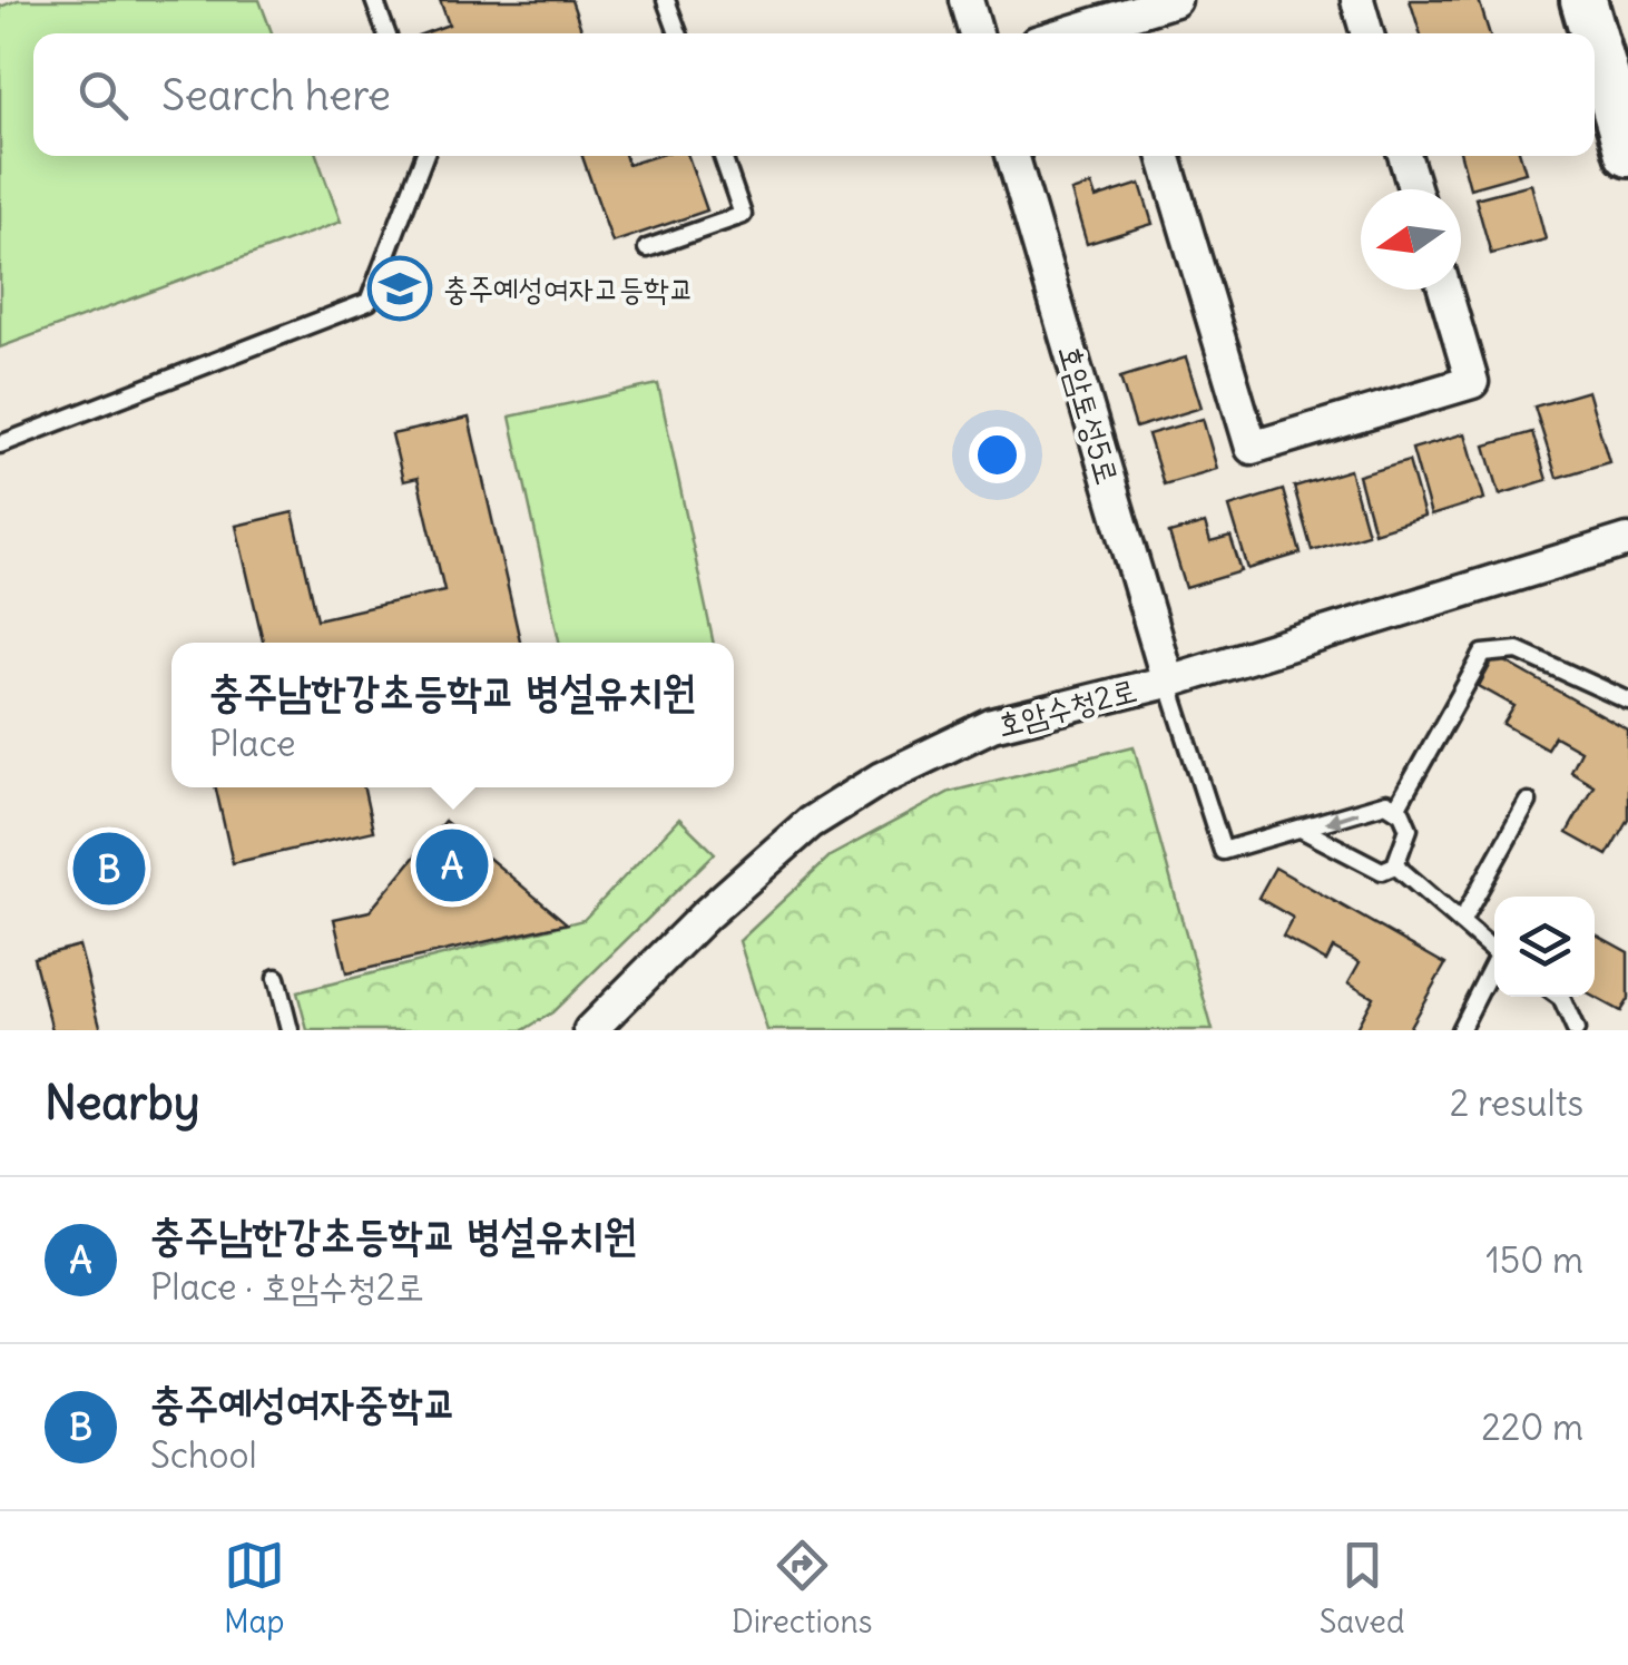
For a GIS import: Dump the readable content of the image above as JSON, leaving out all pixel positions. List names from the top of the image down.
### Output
{
  "streets": {
    "street": ["호암토성5로", "호암수청2로"]
  },
  "crossings": [
    ["호암토성5로", "호암수청2로"]
  ],
  "places": {
    "school or university": ["충주예성여자고등학교"]
  },
  "north": "left",
  "page": {
    "search": "Search here",
    "popup": ["충주남한강초등학교 병설유치원", "Place"],
    "pins": ["A", "B"],
    "heading": ["Nearby", "2 results"],
    "list": [
      {
        "mark": "A",
        "name": "충주남한강초등학교 병설유치원",
        "note": "Place · 호암수청2로",
        "value": "150 m"
      },
      {
        "mark": "B",
        "name": "충주예성여자중학교",
        "note": "School",
        "value": "220 m"
      }
    ],
    "nav": ["Map", "Directions", "Saved"]
  }
}
